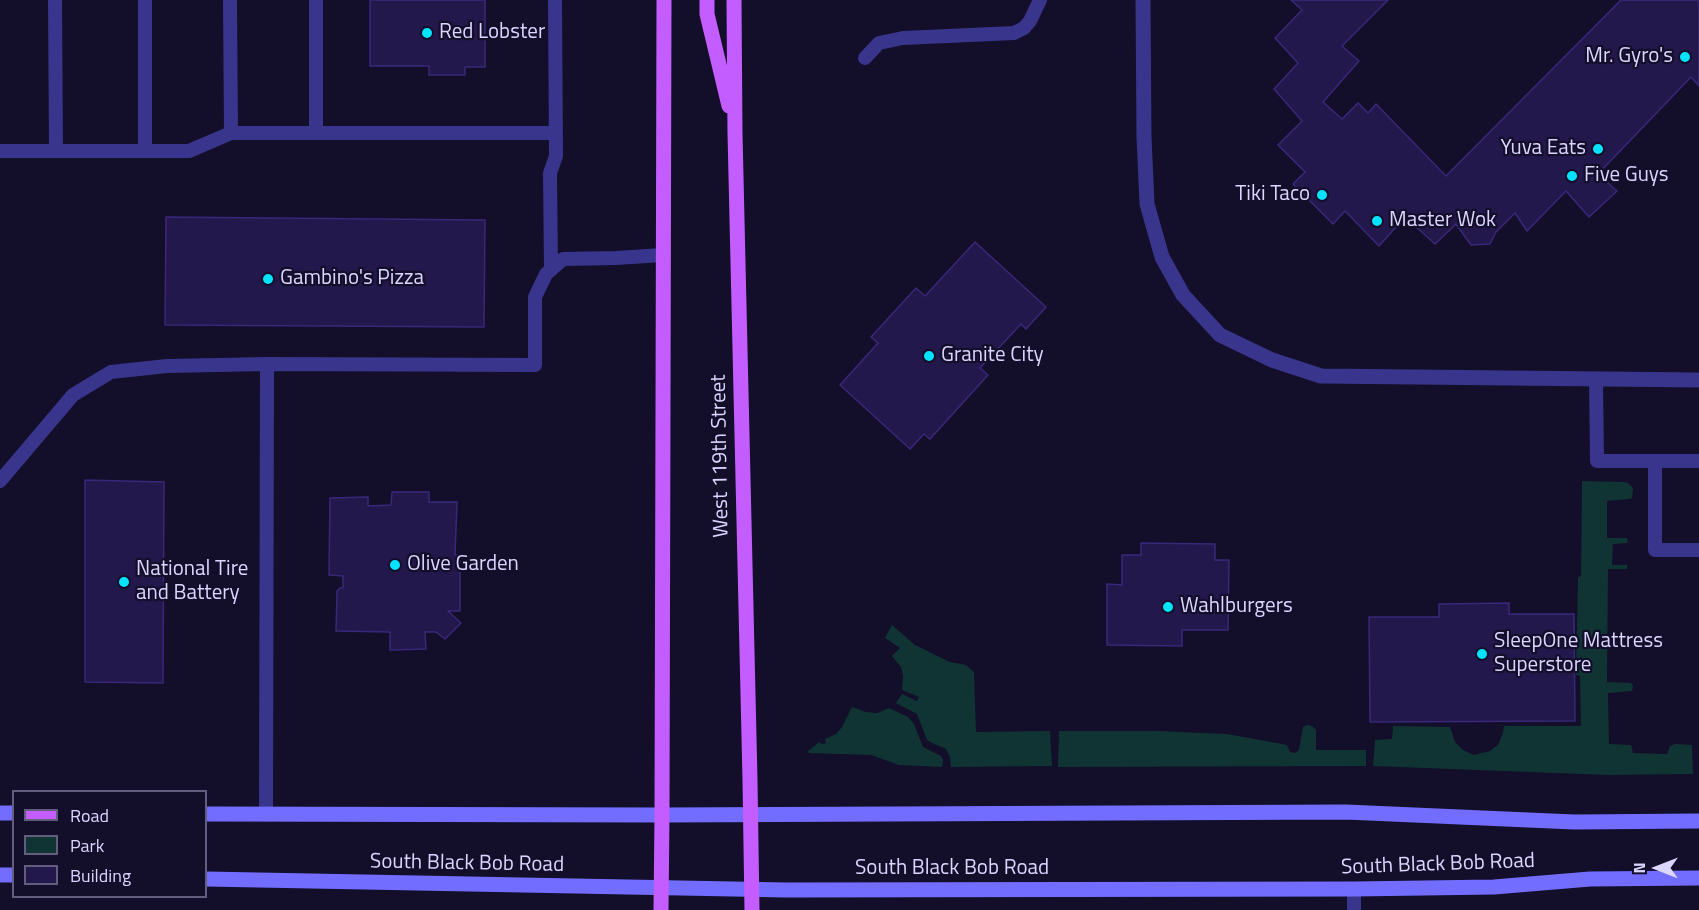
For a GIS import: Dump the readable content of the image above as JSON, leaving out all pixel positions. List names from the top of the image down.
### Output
{
  "streets": {
    "main road": ["West 119th Street", "South Black Bob Road"]
  },
  "crossings": [
    ["West 119th Street", "South Black Bob Road"]
  ],
  "places": [
    "Red Lobster",
    "Mr. Gyro's",
    "Yuva Eats",
    "Five Guys",
    "Tiki Taco",
    "Master Wok",
    "Gambino's Pizza",
    "Granite City",
    "Olive Garden",
    "National Tire and Battery",
    "Wahlburgers",
    "SleepOne Mattress Superstore"
  ],
  "legend": ["Road", "Park", "Building"],
  "north": "left"
}
